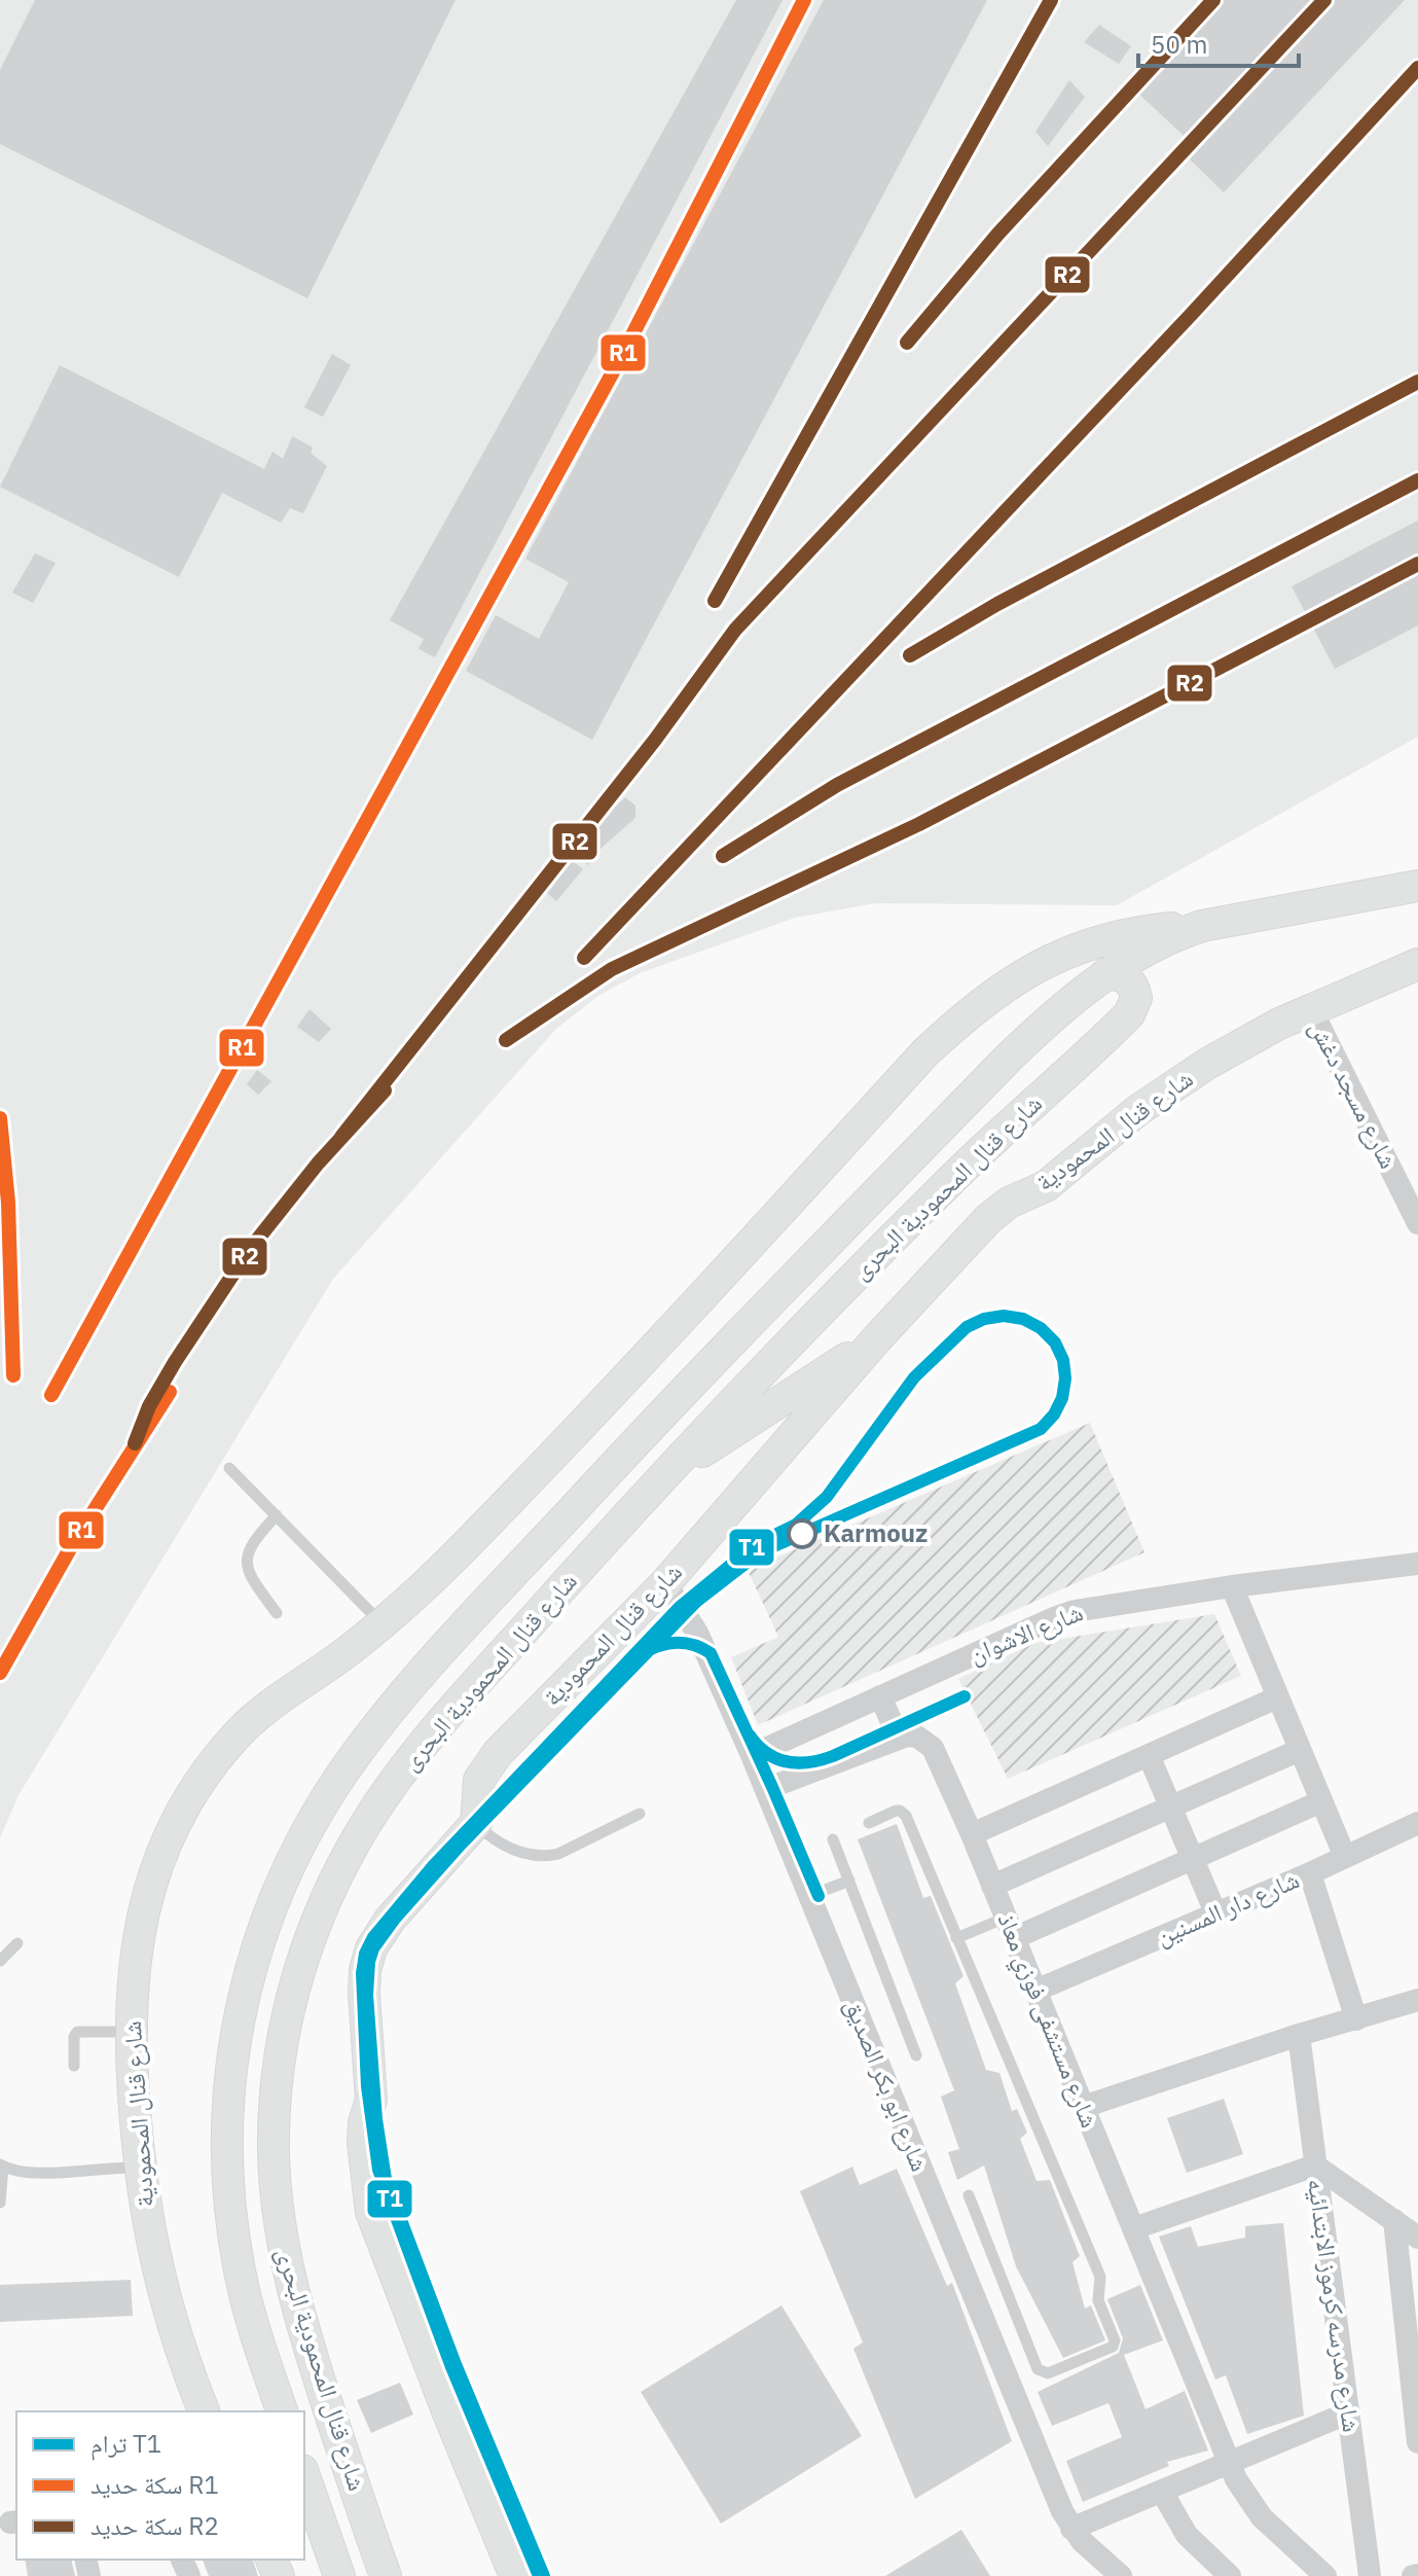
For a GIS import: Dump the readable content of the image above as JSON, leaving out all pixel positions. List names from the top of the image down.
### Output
{
  "streets": {
    "main road": ["شارع قنال المحمودية", "شارع قنال المحمودية البحرى"],
    "street": [
      "شارع مسجد دغش",
      "شارع الاشوان",
      "شارع دار المسنين",
      "شارع مستشفى فوزي معاذ",
      "شارع ابو بكر الصديق",
      "شارع مدرسه كرموز الابتدائيه"
    ]
  },
  "crossings": [
    ["شارع مسجد دغش", "شارع قنال المحمودية"],
    ["شارع قنال المحمودية", "شارع قنال المحمودية البحرى"],
    ["شارع قنال المحمودية", "شارع ابو بكر الصديق"],
    ["شارع الاشوان", "شارع ابو بكر الصديق"],
    ["شارع دار المسنين", "شارع مستشفى فوزي معاذ"]
  ],
  "places": ["Karmouz"],
  "lines": ["rail line R1", "rail line R2", "tram line T1"],
  "legend": ["ترام T1", "سكة حديد R1", "سكة حديد R2"],
  "scale_bar": "50 m"
}
